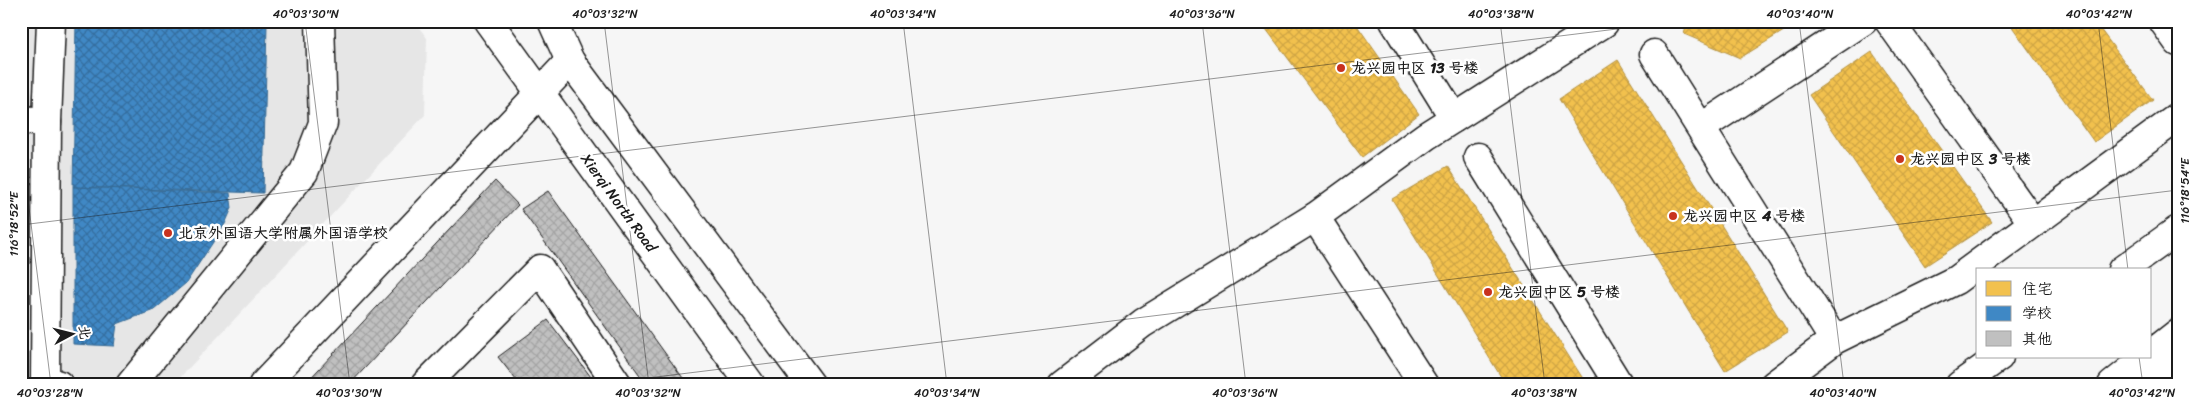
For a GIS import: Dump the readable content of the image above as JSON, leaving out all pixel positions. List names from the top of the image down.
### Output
{
  "streets": {
    "street": ["Xierqi North Road"]
  },
  "places": [
    "龙兴园中区 13 号楼",
    "龙兴园中区 3 号楼",
    "龙兴园中区 4 号楼",
    "北京外国语大学附属外国语学校",
    "龙兴园中区 5 号楼"
  ],
  "legend": ["住宅", "学校", "其他"],
  "north": "right",
  "coordinates": [
    "40°03'30\"N",
    "40°03'32\"N",
    "40°03'34\"N",
    "40°03'36\"N",
    "40°03'38\"N",
    "40°03'40\"N",
    "40°03'42\"N",
    "116°18'54\"E",
    "116°18'52\"E",
    "40°03'28\"N"
  ]
}
